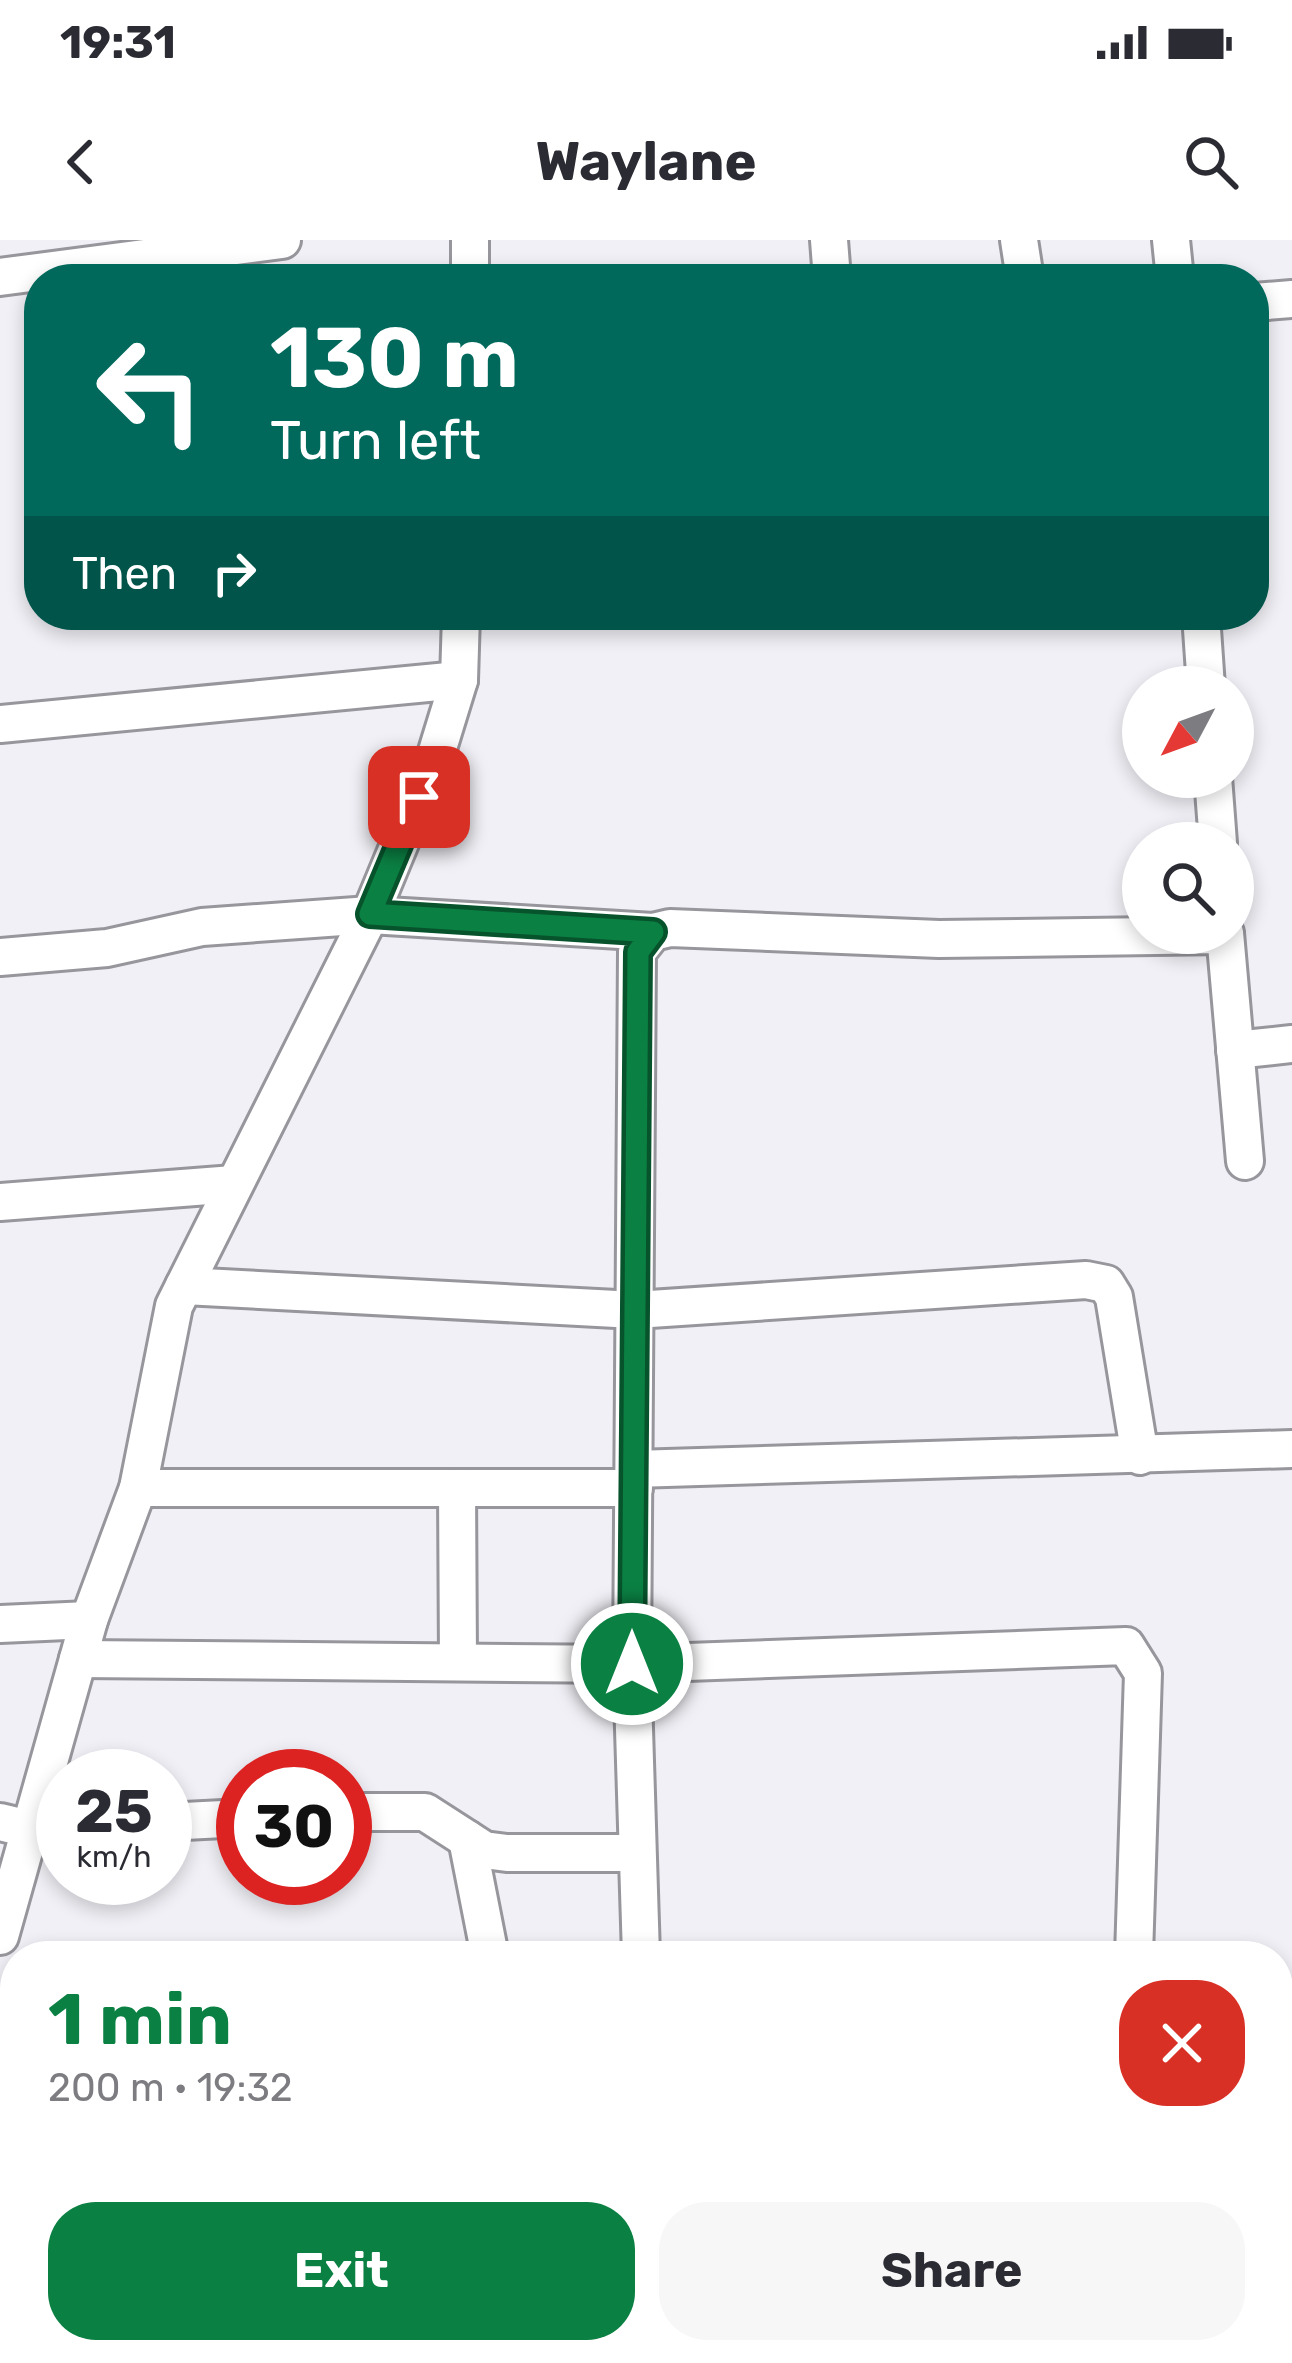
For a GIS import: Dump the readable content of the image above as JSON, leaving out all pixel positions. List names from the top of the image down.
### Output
{
  "north": "bottom left",
  "page": {
    "status": "19:31",
    "header": "Waylane",
    "turn": ["130 m", "Turn left"],
    "then": "Then",
    "speed": "25 km/h",
    "limit": "30",
    "heading": ["1 min", "200 m · 19:32"],
    "buttons": ["Exit", "Share"]
  }
}
